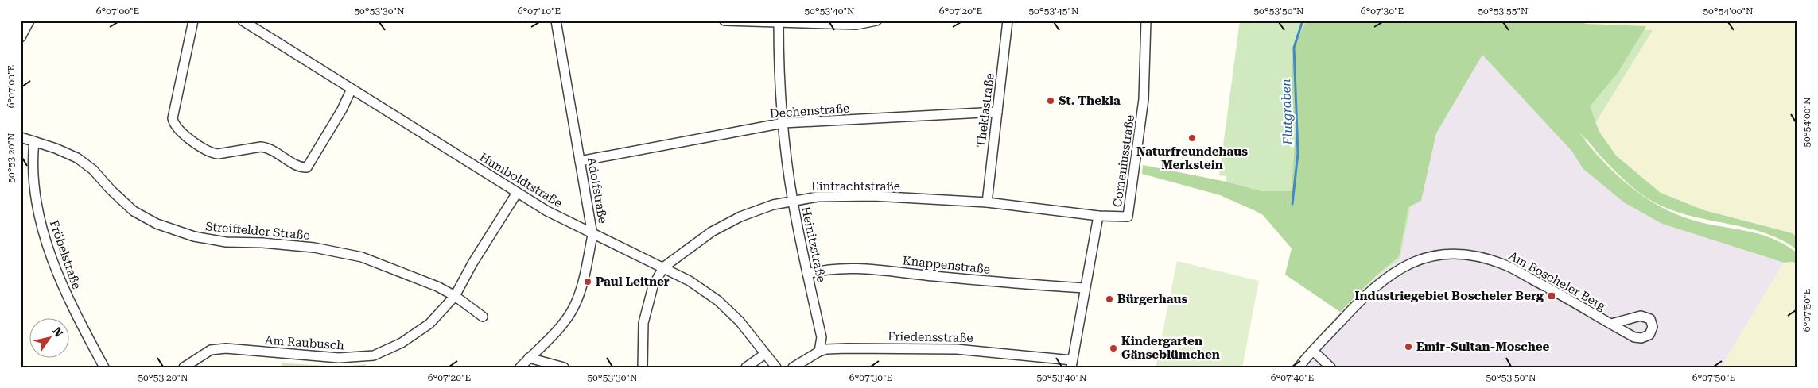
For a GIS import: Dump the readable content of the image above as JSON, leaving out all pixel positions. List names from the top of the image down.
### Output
{
  "streets": {
    "street": [
      "Theklastraße",
      "Dechenstraße",
      "Comeniusstraße",
      "Humboldtstraße",
      "Eintrachtstraße",
      "Adolfstraße",
      "Streiffelder Straße",
      "Heinitzstraße",
      "Fröbelstraße",
      "Knappenstraße",
      "Am Boscheler Berg",
      "Friedensstraße",
      "Am Raubusch"
    ]
  },
  "crossings": [
    ["Theklastraße", "Dechenstraße"],
    ["Theklastraße", "Eintrachtstraße"],
    ["Dechenstraße", "Adolfstraße"],
    ["Dechenstraße", "Heinitzstraße"],
    ["Comeniusstraße", "Eintrachtstraße"],
    ["Comeniusstraße", "Knappenstraße"],
    ["Comeniusstraße", "Friedensstraße"],
    ["Humboldtstraße", "Eintrachtstraße"],
    ["Humboldtstraße", "Adolfstraße"],
    ["Humboldtstraße", "Am Raubusch"],
    ["Eintrachtstraße", "Heinitzstraße"],
    ["Streiffelder Straße", "Fröbelstraße"],
    ["Streiffelder Straße", "Am Raubusch"],
    ["Heinitzstraße", "Knappenstraße"],
    ["Heinitzstraße", "Friedensstraße"]
  ],
  "water": ["Flutgraben"],
  "places": {
    "other": [
      "St. Thekla",
      "Naturfreundehaus Merkstein",
      "Paul Leitner",
      "Bürgerhaus",
      "Emir-Sultan-Moschee",
      "Kindergarten Gänseblümchen"
    ],
    "transit": ["Industriegebiet Boscheler Berg"]
  },
  "north": "top right",
  "coordinates": [
    "6°07'00\"E",
    "50°53'30\"N",
    "6°07'10\"E",
    "50°53'40\"N",
    "6°07'20\"E",
    "50°53'45\"N",
    "50°53'50\"N",
    "6°07'30\"E",
    "50°53'55\"N",
    "50°54'00\"N",
    "50°53'20\"N",
    "6°07'50\"E",
    "6°07'40\"E"
  ]
}
